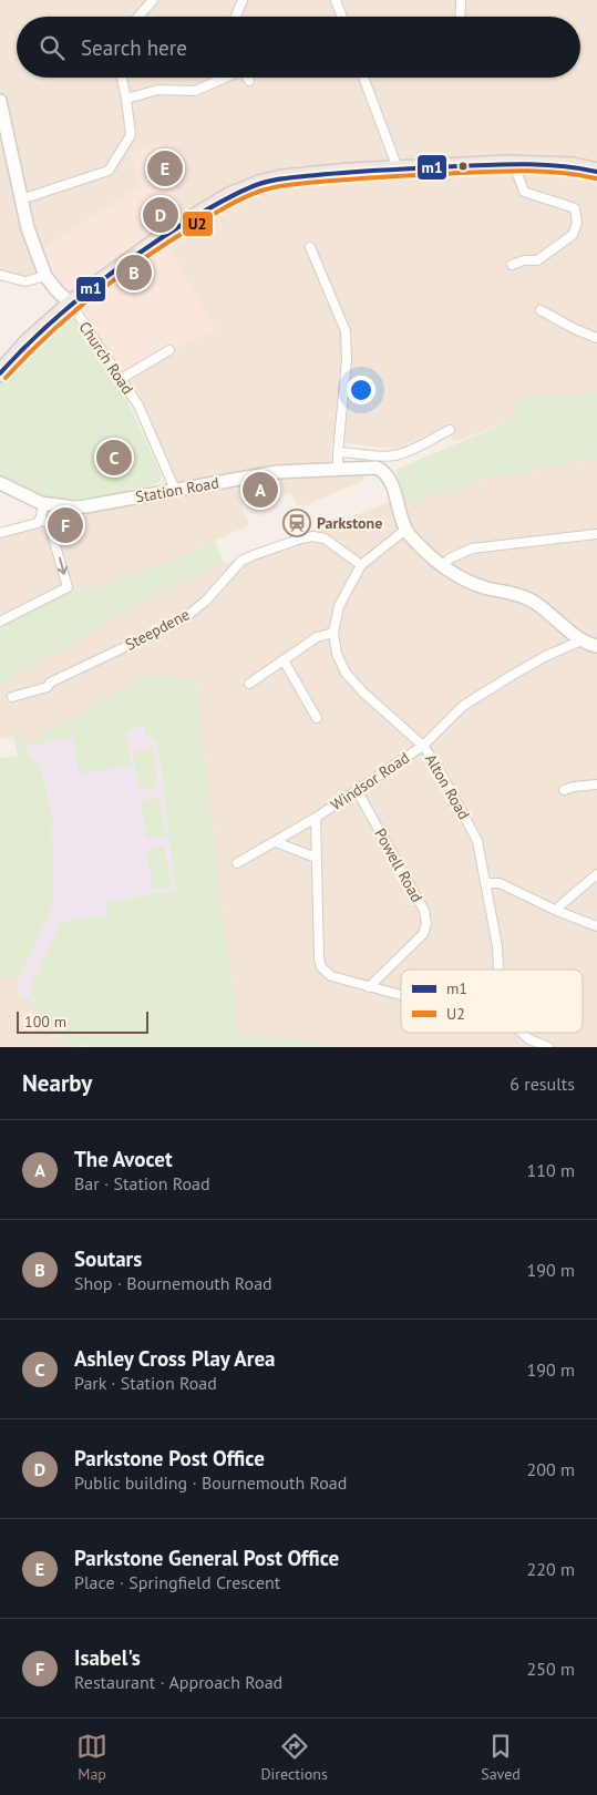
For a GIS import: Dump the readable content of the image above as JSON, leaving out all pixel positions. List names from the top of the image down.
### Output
{
  "streets": {
    "street": [
      "Church Road",
      "Station Road",
      "Steepdene",
      "Windsor Road",
      "Alton Road",
      "Powell Road"
    ]
  },
  "crossings": [
    ["Church Road", "Station Road"],
    ["Station Road", "Alton Road"],
    ["Steepdene", "Alton Road"],
    ["Windsor Road", "Alton Road"],
    ["Windsor Road", "Powell Road"]
  ],
  "places": {
    "station": ["Parkstone"]
  },
  "lines": ["transit line m1", "transit line U2"],
  "legend": ["m1", "U2"],
  "scale_bar": "100 m",
  "page": {
    "search": "Search here",
    "pins": [
      "E",
      "D",
      "B",
      "C",
      "A",
      "F"
    ],
    "scale": "100 m",
    "heading": ["Nearby", "6 results"],
    "list": [
      {
        "mark": "A",
        "name": "The Avocet",
        "note": "Bar · Station Road",
        "value": "110 m"
      },
      {
        "mark": "B",
        "name": "Soutars",
        "note": "Shop · Bournemouth Road",
        "value": "190 m"
      },
      {
        "mark": "C",
        "name": "Ashley Cross Play Area",
        "note": "Park · Station Road",
        "value": "190 m"
      },
      {
        "mark": "D",
        "name": "Parkstone Post Office",
        "note": "Public building · Bournemouth Road",
        "value": "200 m"
      },
      {
        "mark": "E",
        "name": "Parkstone General Post Office",
        "note": "Place · Springfield Crescent",
        "value": "220 m"
      },
      {
        "mark": "F",
        "name": "Isabel's",
        "note": "Restaurant · Approach Road",
        "value": "250 m"
      }
    ],
    "nav": ["Map", "Directions", "Saved"]
  }
}
